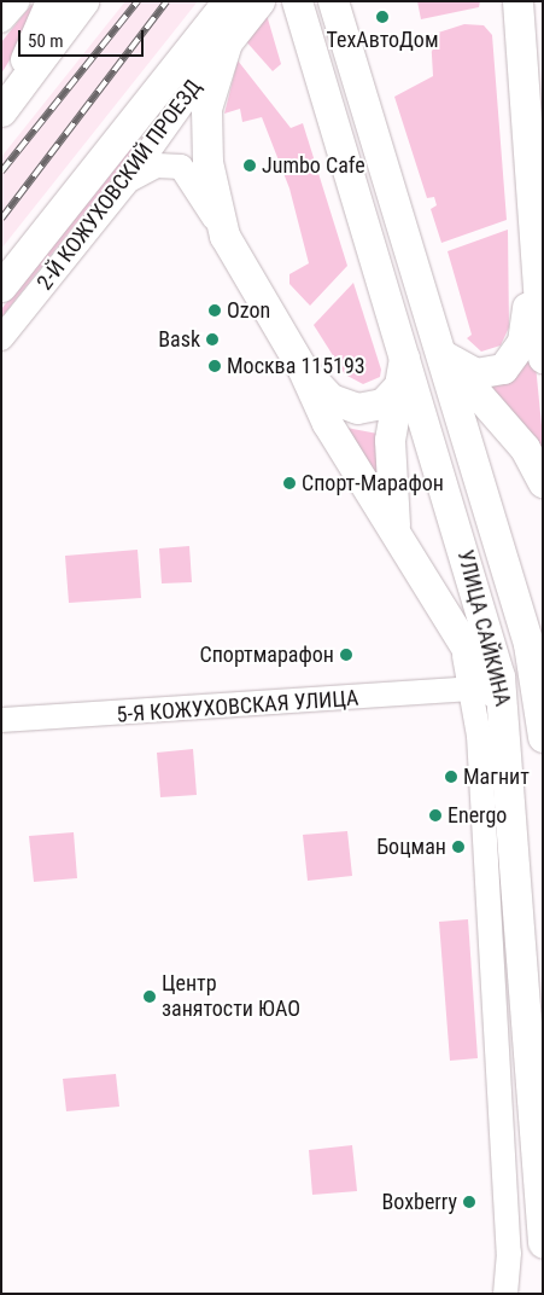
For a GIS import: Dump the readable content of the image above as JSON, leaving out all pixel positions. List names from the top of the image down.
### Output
{
  "streets": {
    "main road": ["2-Й КОЖУХОВСКИЙ ПРОЕЗД", "УЛИЦА САЙКИНА"],
    "street": ["5-Я КОЖУХОВСКАЯ УЛИЦА"]
  },
  "places": [
    "ТехАвтоДом",
    "Jumbo Cafe",
    "Ozon",
    "Bask",
    "Москва 115193",
    "Спорт-Марафон",
    "Спортмарафон",
    "Магнит",
    "Energo",
    "Боцман",
    "Центр занятости ЮАО",
    "Boxberry"
  ],
  "scale_bar": "50 m"
}
